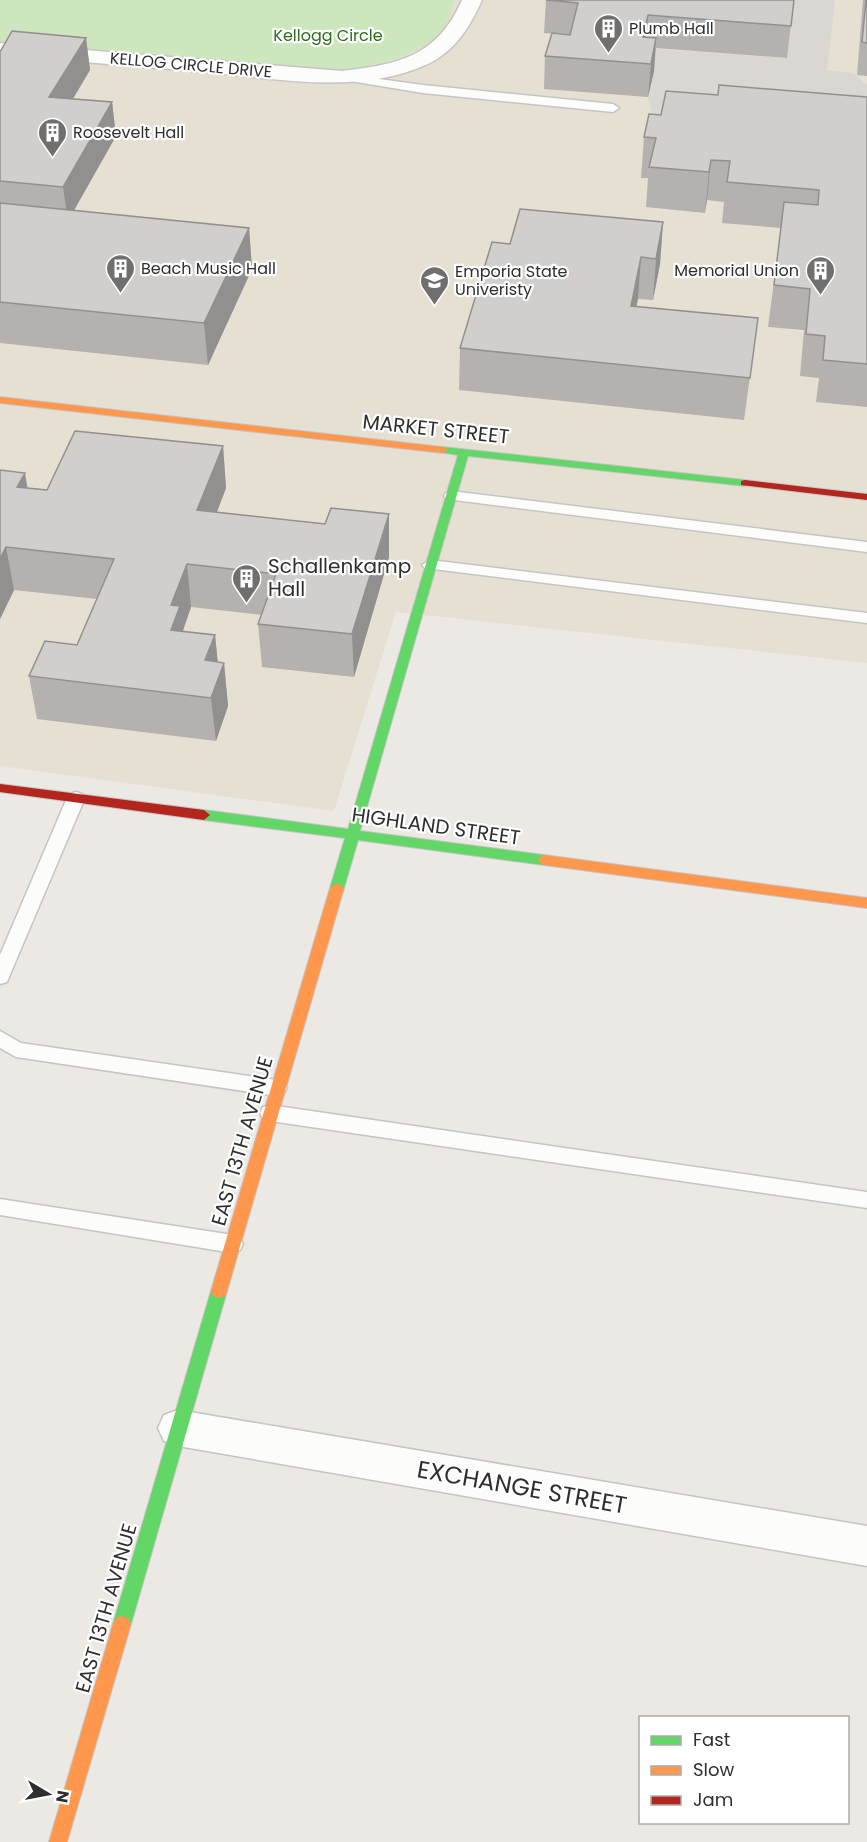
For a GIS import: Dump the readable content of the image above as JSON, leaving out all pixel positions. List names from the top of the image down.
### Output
{
  "streets": {
    "street": [
      "KELLOG CIRCLE DRIVE",
      "MARKET STREET",
      "HIGHLAND STREET",
      "EAST 13TH AVENUE",
      "EXCHANGE STREET"
    ]
  },
  "crossings": [
    ["MARKET STREET", "EAST 13TH AVENUE"],
    ["HIGHLAND STREET", "EAST 13TH AVENUE"],
    ["EAST 13TH AVENUE", "EXCHANGE STREET"]
  ],
  "parks": ["Kellogg Circle"],
  "places": {
    "building": [
      "Plumb Hall",
      "Roosevelt Hall",
      "Beach Music Hall",
      "Memorial Union",
      "Schallenkamp Hall"
    ],
    "school or university": ["Emporia State Univeristy"]
  },
  "legend": ["Fast", "Slow", "Jam"],
  "north": "right"
}
